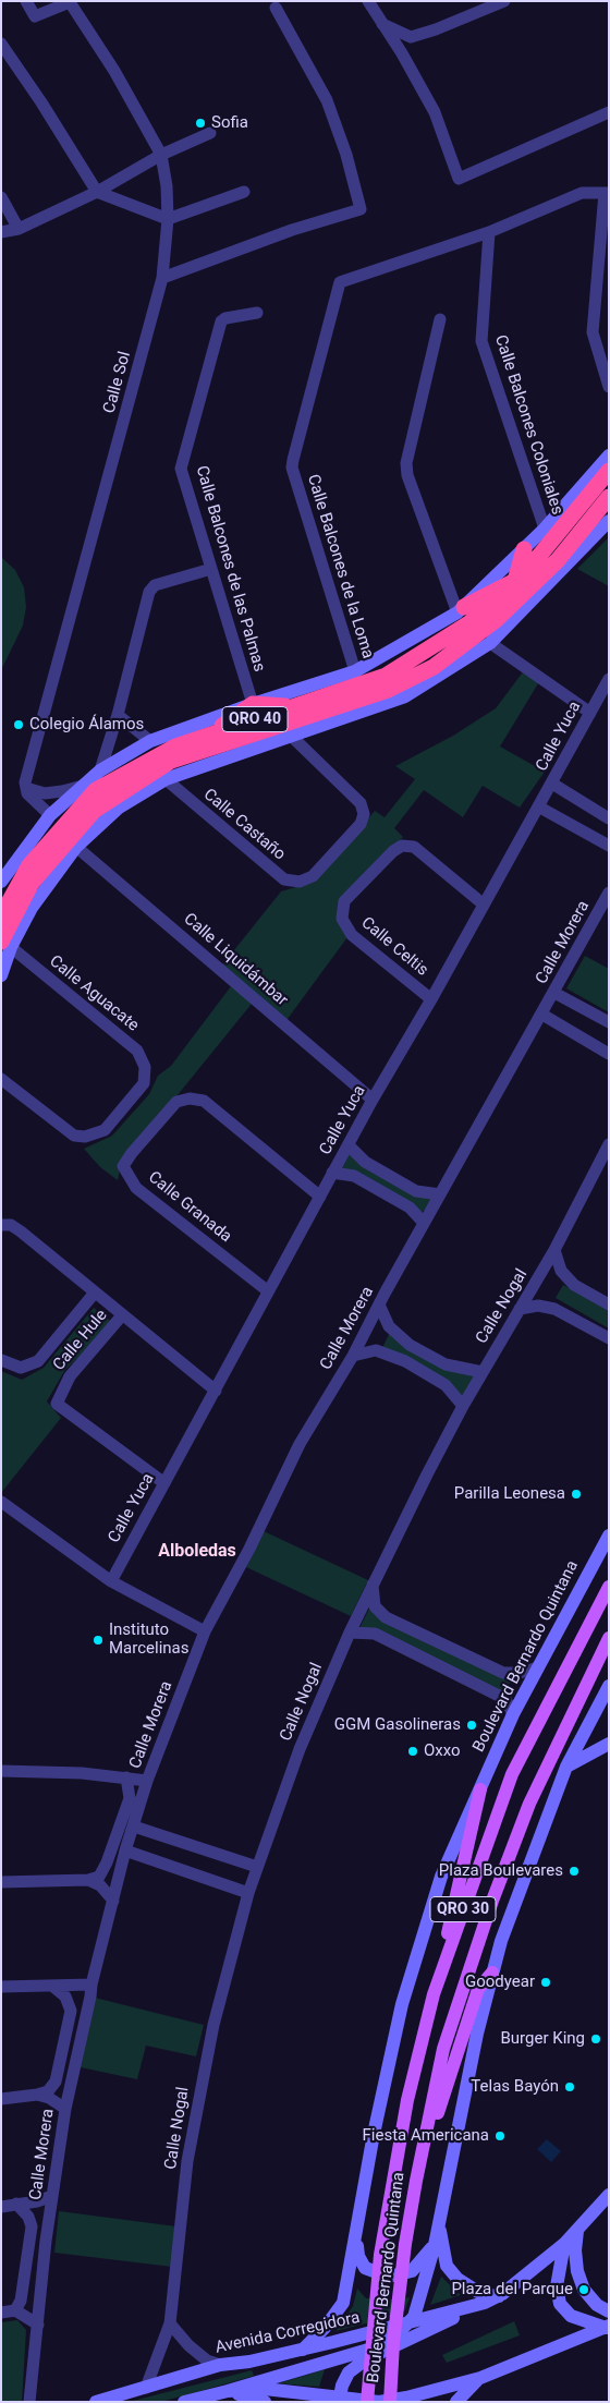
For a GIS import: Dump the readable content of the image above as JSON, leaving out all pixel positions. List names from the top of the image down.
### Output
{
  "streets": {
    "highway": ["QRO 40"],
    "main road": ["Boulevard Bernardo Quintana", "QRO 30", "Avenida Corregidora"],
    "street": [
      "Calle Sol",
      "Calle Balcones Coloniales",
      "Calle Balcones de la Loma",
      "Calle Balcones de las Palmas",
      "Calle Yuca",
      "Calle Castaño",
      "Calle Morera",
      "Calle Celtis",
      "Calle Liquidámbar",
      "Calle Aguacate",
      "Calle Granada",
      "Calle Nogal",
      "Calle Hule"
    ]
  },
  "crossings": [
    ["Calle Balcones Coloniales", "Calle Balcones de la Loma"],
    ["QRO 40", "Calle Aguacate"],
    ["Calle Yuca", "Calle Celtis"],
    ["Calle Yuca", "Calle Liquidámbar"],
    ["Calle Yuca", "Calle Granada"],
    ["Calle Yuca", "Calle Hule"],
    ["Calle Nogal", "Avenida Corregidora"],
    ["Boulevard Bernardo Quintana", "Avenida Corregidora"]
  ],
  "districts": ["Alboledas"],
  "places": [
    "Sofia",
    "Colegio Álamos",
    "Parilla Leonesa",
    "Instituto Marcelinas",
    "GGM Gasolineras",
    "Oxxo",
    "Plaza Boulevares",
    "Goodyear",
    "Burger King",
    "Telas Bayón",
    "Fiesta Americana",
    "Plaza del Parque"
  ]
}
